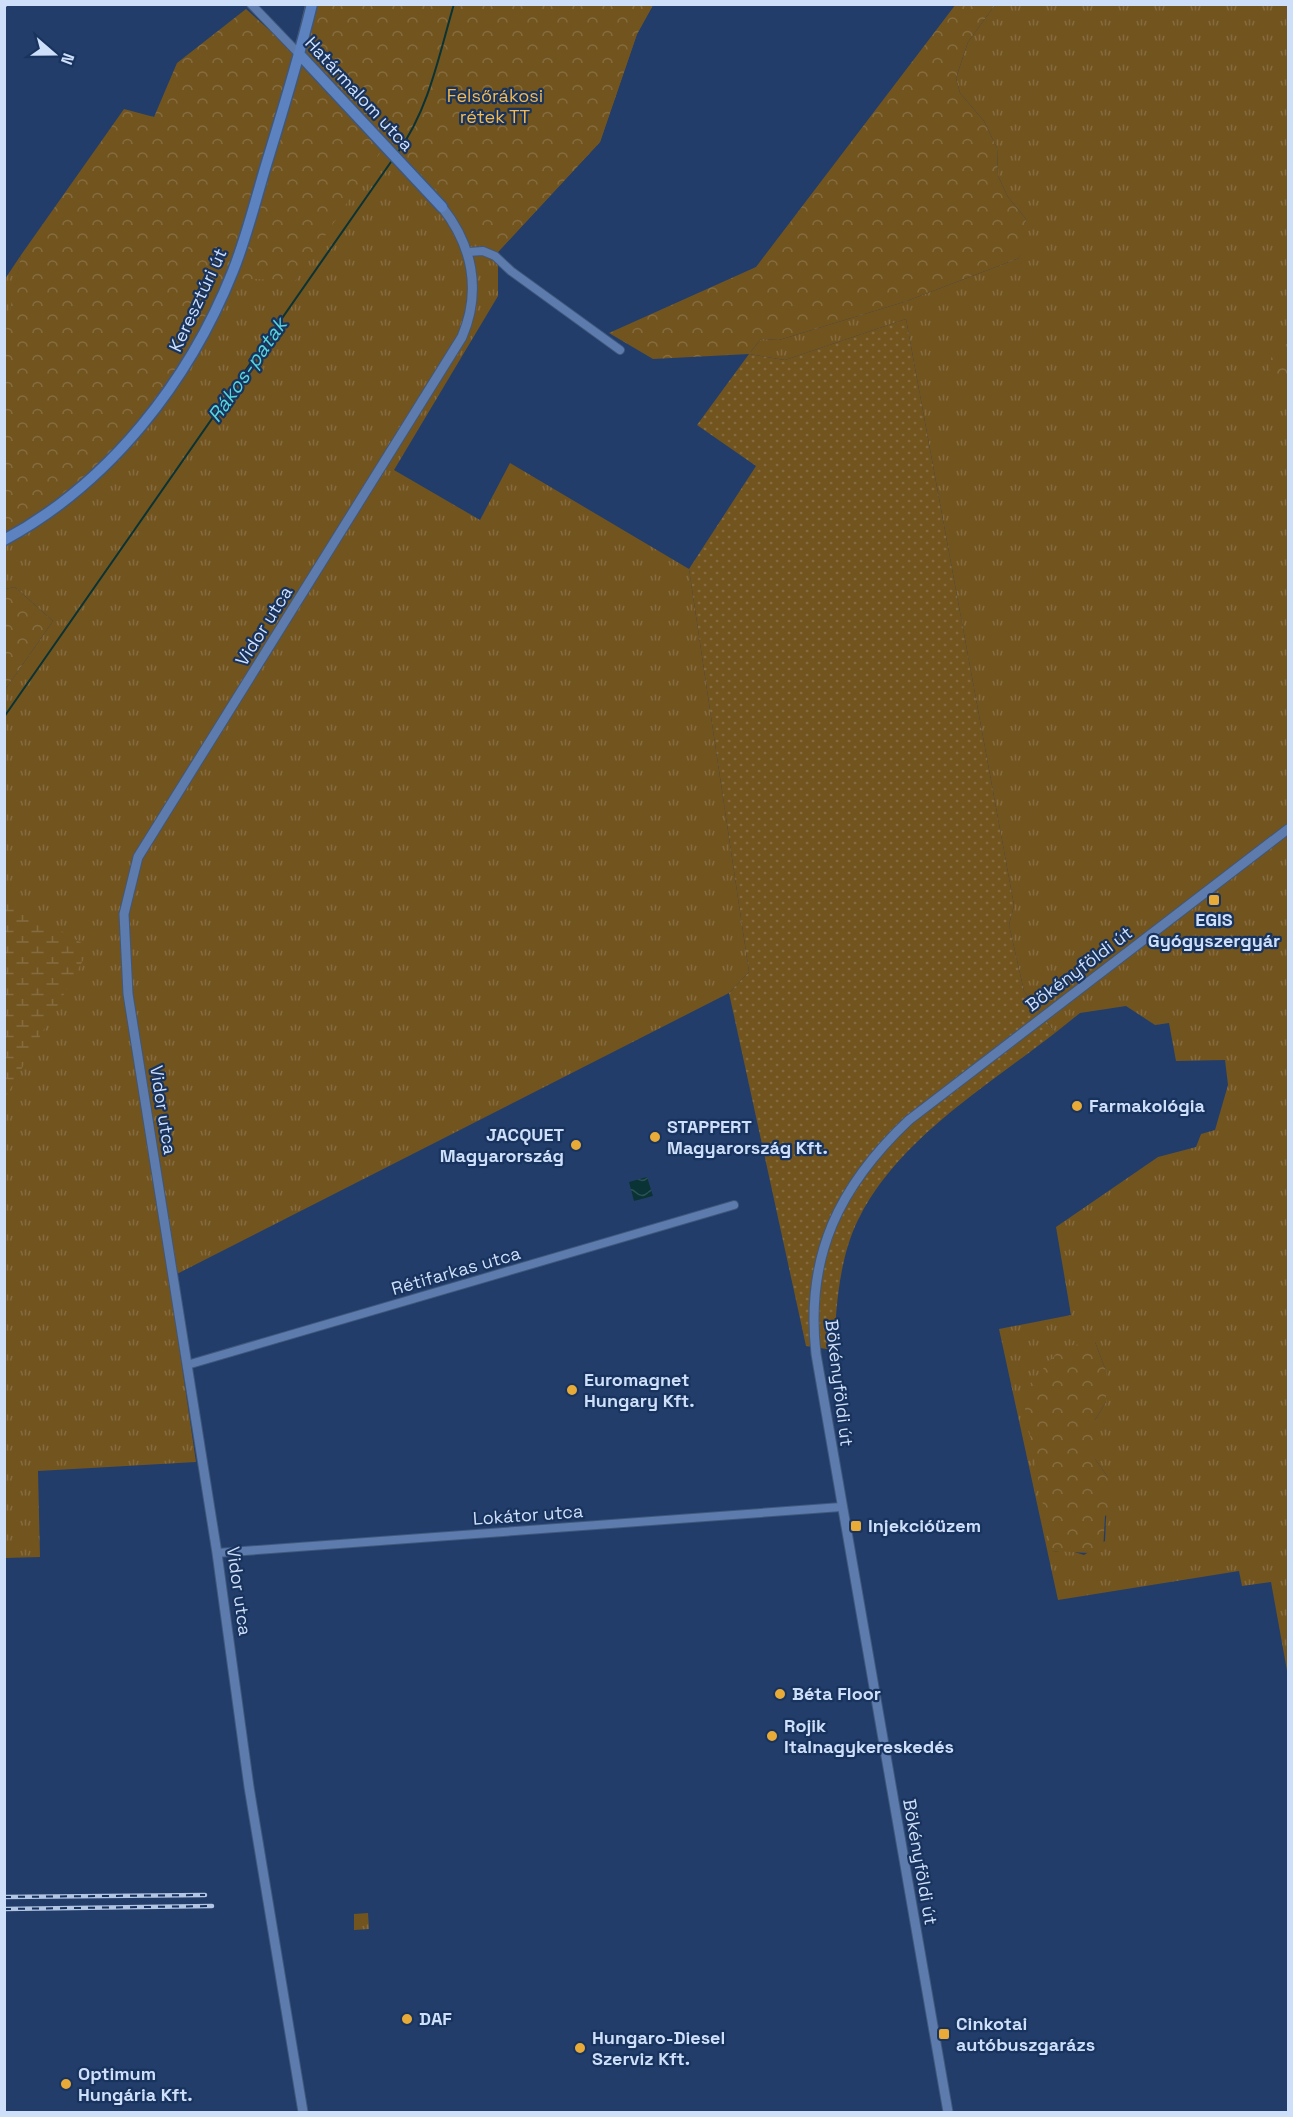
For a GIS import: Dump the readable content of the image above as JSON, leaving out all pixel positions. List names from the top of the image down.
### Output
{
  "streets": {
    "main road": ["Határmalom utca", "Keresztúri út"],
    "street": [
      "Vidor utca",
      "Bökényföldi út",
      "Rétifarkas utca",
      "Lokátor utca"
    ]
  },
  "crossings": [
    ["Határmalom utca", "Keresztúri út"],
    ["Határmalom utca", "Vidor utca"],
    ["Vidor utca", "Rétifarkas utca"],
    ["Vidor utca", "Lokátor utca"],
    ["Bökényföldi út", "Lokátor utca"]
  ],
  "water": ["Rákos-patak"],
  "parks": ["Felsőrákosi rétek TT"],
  "places": {
    "transit": ["EGIS Gyógyszergyár", "Injekcióüzem", "Cinkotai autóbuszgarázs"],
    "other": [
      "Farmakológia",
      "STAPPERT Magyarország Kft.",
      "JACQUET Magyarország",
      "Euromagnet Hungary Kft.",
      "Béta Floor",
      "Rojik Italnagykereskedés",
      "DAF",
      "Hungaro-Diesel Szerviz Kft.",
      "Optimum Hungária Kft."
    ]
  },
  "north": "right"
}
